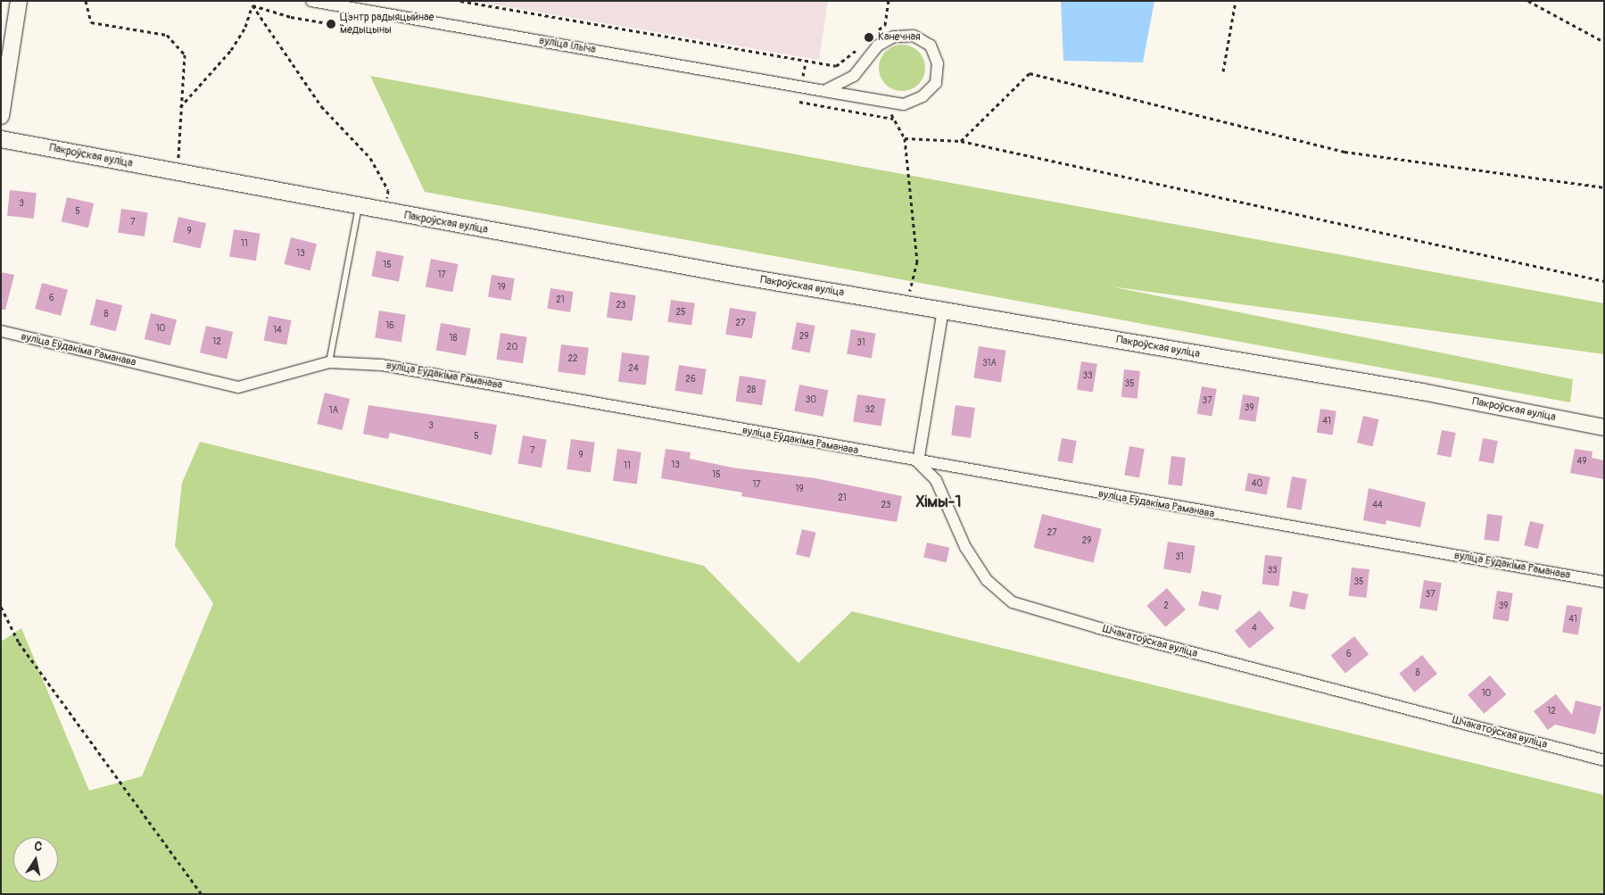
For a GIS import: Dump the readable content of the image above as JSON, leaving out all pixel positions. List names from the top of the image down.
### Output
{
  "streets": {
    "street": [
      "вуліца Ільіча",
      "Пакроўская вуліца",
      "вуліца Еўдакіма Раманава",
      "Шчакатоўская вуліца"
    ]
  },
  "crossings": [
    ["вуліца Еўдакіма Раманава", "Шчакатоўская вуліца"]
  ],
  "districts": ["Хімы-1"],
  "places": ["Цэнтр радыяцыйнае медыцыны", "Канечная"],
  "house_numbers": [
    "3",
    "5",
    "7",
    "9",
    "11",
    "13",
    "15",
    "17",
    "19",
    "6",
    "21",
    "23",
    "25",
    "8",
    "27",
    "16",
    "10",
    "14",
    "29",
    "18",
    "12",
    "31",
    "20",
    "22",
    "31А",
    "24",
    "33",
    "26",
    "35",
    "28",
    "30",
    "37",
    "39",
    "32",
    "1А",
    "41",
    "3",
    "5",
    "7",
    "9",
    "49",
    "13",
    "11",
    "15",
    "40",
    "17",
    "19",
    "21",
    "23",
    "44",
    "27",
    "29",
    "31",
    "33",
    "35",
    "37",
    "2",
    "39",
    "41",
    "4",
    "6",
    "8",
    "10",
    "12"
  ],
  "north": "top"
}
